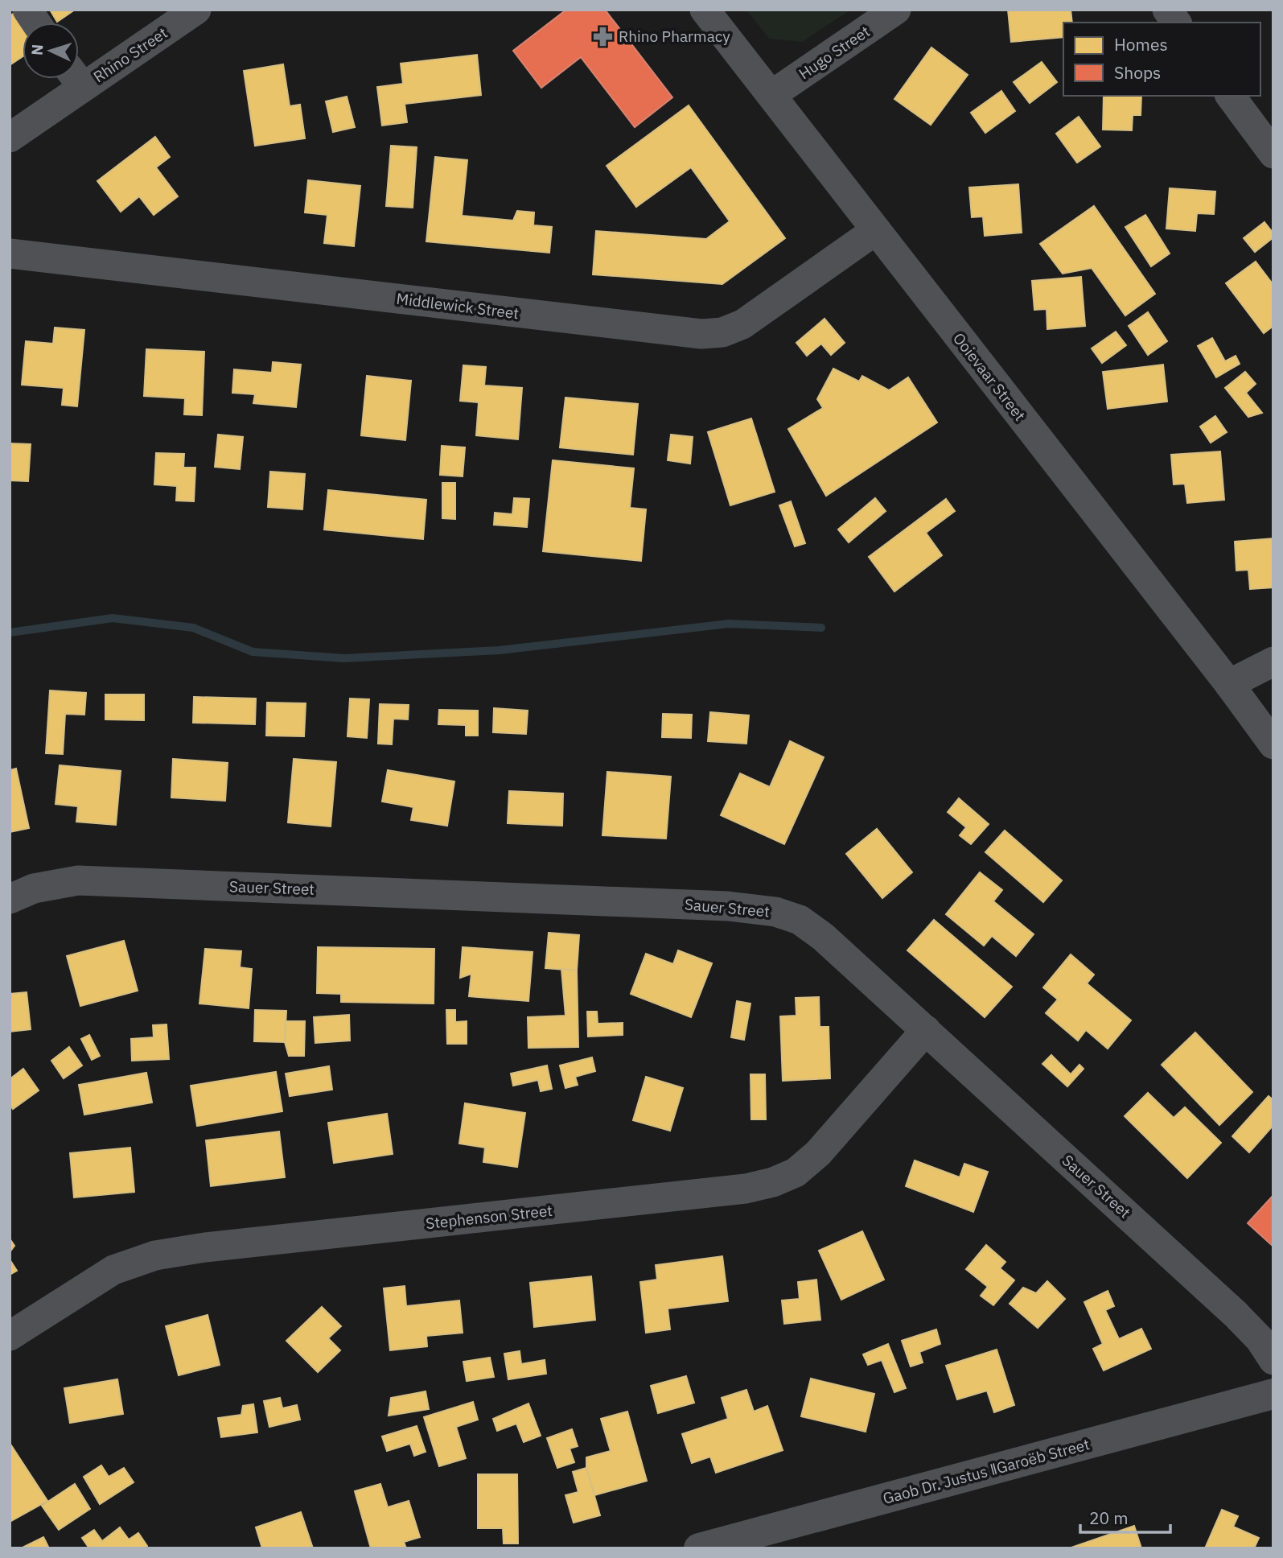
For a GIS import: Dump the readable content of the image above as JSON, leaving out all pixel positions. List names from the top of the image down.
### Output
{
  "streets": {
    "street": [
      "Hugo Street",
      "Rhino Street",
      "Middlewick Street",
      "Ooievaar Street",
      "Sauer Street",
      "Stephenson Street",
      "Gaob Dr. Justus ǁGaroëb Street"
    ]
  },
  "crossings": [
    ["Hugo Street", "Ooievaar Street"],
    ["Middlewick Street", "Ooievaar Street"],
    ["Sauer Street", "Stephenson Street"]
  ],
  "places": {
    "pharmacy": ["Rhino Pharmacy"]
  },
  "legend": ["Homes", "Shops"],
  "scale_bar": "20 m",
  "north": "left"
}
